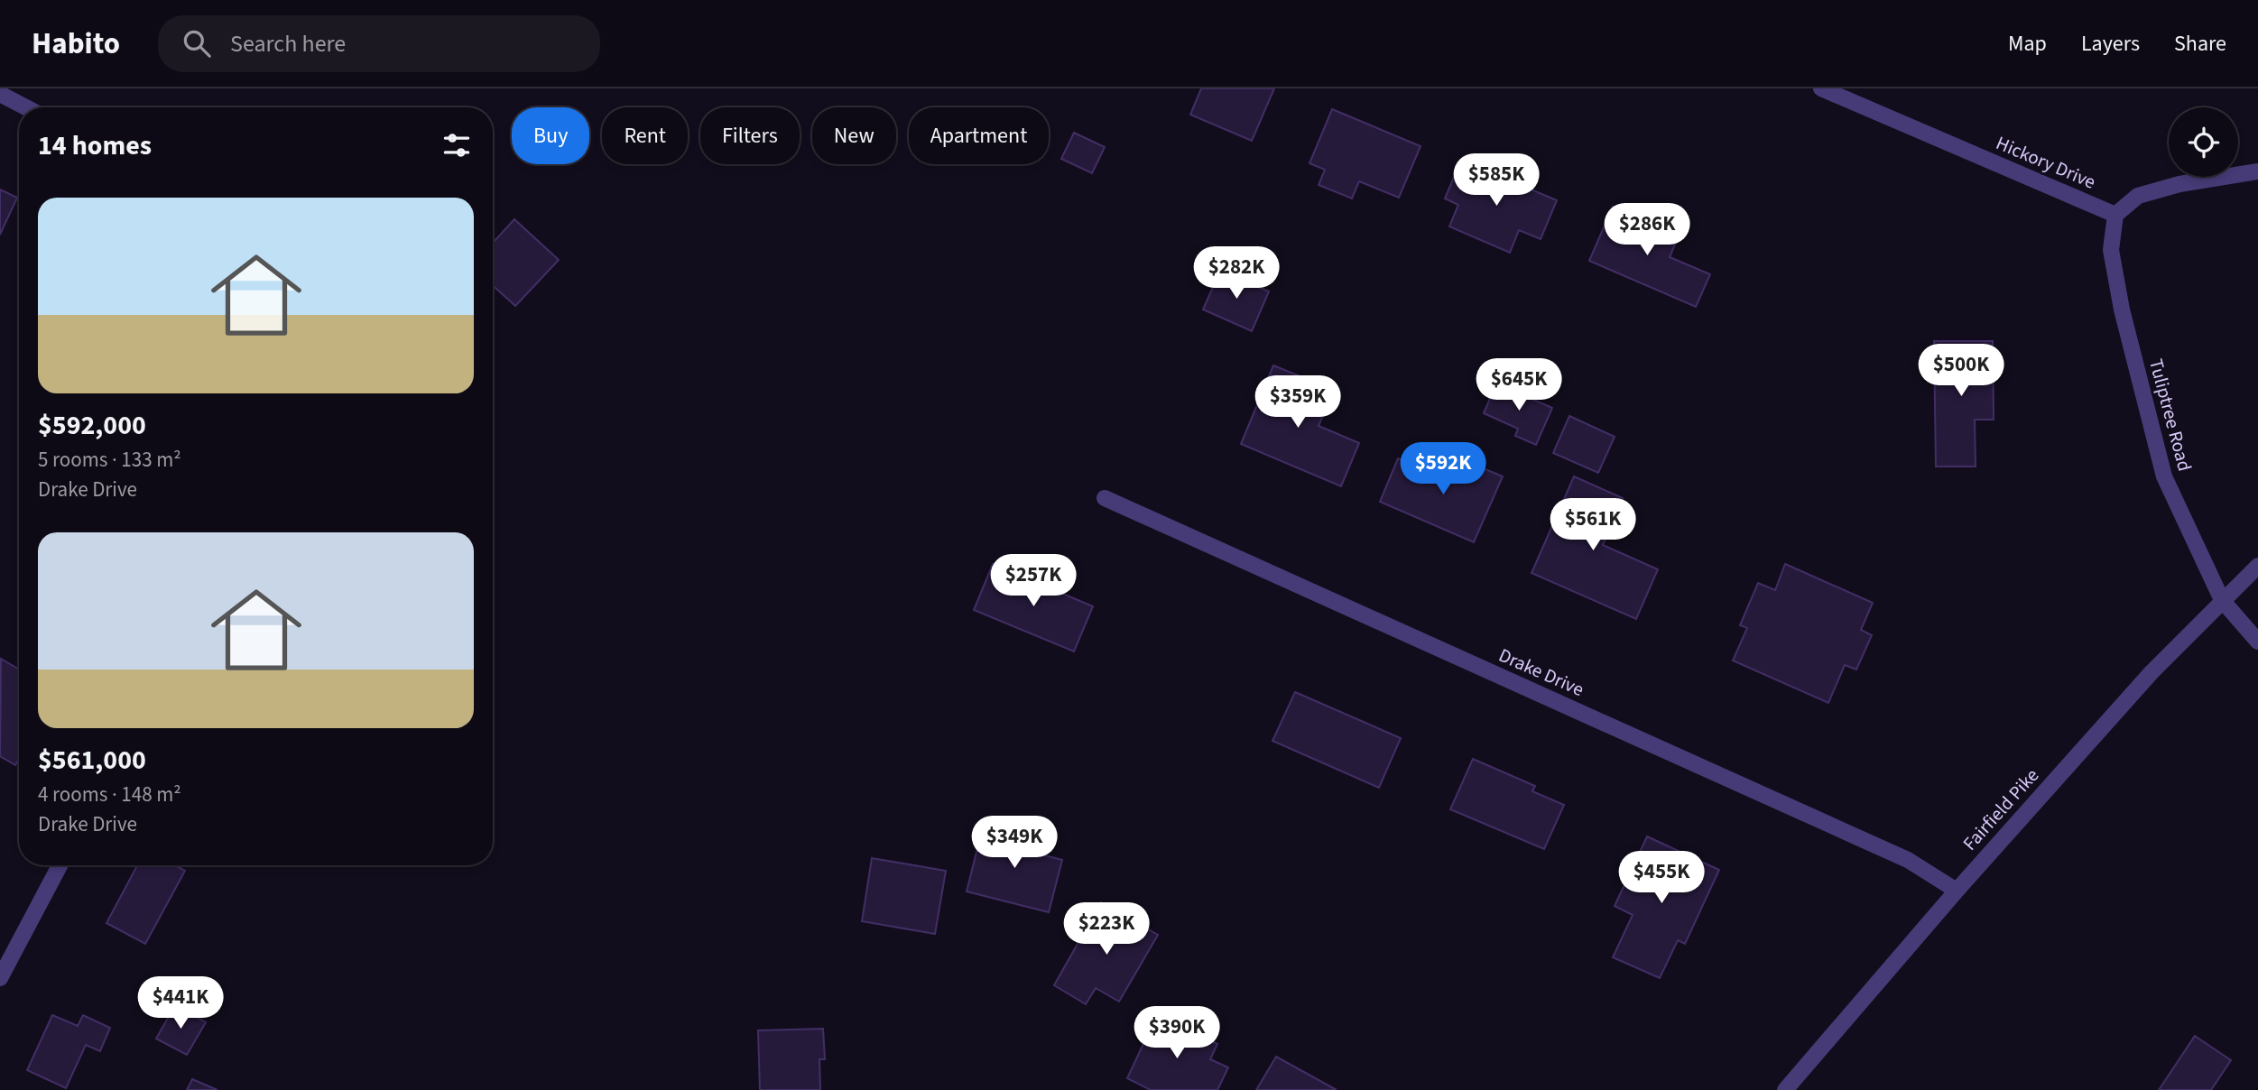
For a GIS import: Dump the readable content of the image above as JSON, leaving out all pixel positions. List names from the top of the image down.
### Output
{
  "streets": {
    "street": [
      "Hickory Drive",
      "Tuliptree Road",
      "Drake Drive",
      "Fairfield Pike"
    ]
  },
  "crossings": [
    ["Hickory Drive", "Tuliptree Road"],
    ["Tuliptree Road", "Fairfield Pike"],
    ["Drake Drive", "Fairfield Pike"]
  ],
  "page": {
    "header": "Habito",
    "search": "Search here",
    "nav": ["Map", "Layers", "Share"],
    "chip": [
      "Buy",
      "Rent",
      "Filters",
      "New",
      "Apartment"
    ],
    "heading": "14 homes",
    "price": [
      "$585K",
      "$286K",
      "$282K",
      "$500K",
      "$645K",
      "$359K",
      "$592K",
      "$561K",
      "$257K",
      "$349K",
      "$455K",
      "$223K",
      "$441K",
      "$390K"
    ],
    "list": [
      {
        "name": "$592,000",
        "note": "5 rooms · 133 m² · Drake Drive"
      },
      {
        "name": "$561,000",
        "note": "4 rooms · 148 m² · Drake Drive"
      }
    ]
  }
}
